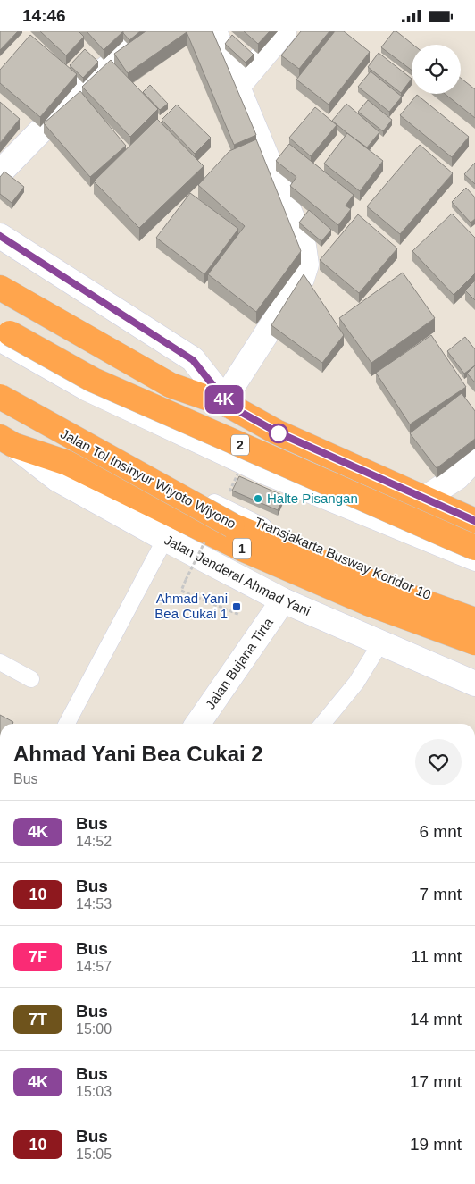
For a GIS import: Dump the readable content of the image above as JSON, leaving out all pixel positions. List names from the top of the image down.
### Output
{
  "streets": {
    "highway": [
      "2",
      "Jalan Tol Insinyur Wiyoto Wiyono",
      "1",
      "Jalan Jenderal Ahmad Yani"
    ],
    "street": ["Jalan Bujana Tirta"],
    "lane": ["Transjakarta Busway Koridor 10"]
  },
  "crossings": [
    ["Jalan Jenderal Ahmad Yani", "Jalan Bujana Tirta"]
  ],
  "places": {
    "other": ["Halte Pisangan"],
    "transit": ["Ahmad Yani Bea Cukai 1"]
  },
  "lines": ["bus line 4K"],
  "page": {
    "status": "14:46",
    "on_map": "4K",
    "heading": ["Ahmad Yani Bea Cukai 2", "Bus"],
    "list": [
      {
        "mark": "4K",
        "name": "Bus",
        "note": "14:52",
        "value": "6 mnt"
      },
      {
        "mark": "10",
        "name": "Bus",
        "note": "14:53",
        "value": "7 mnt"
      },
      {
        "mark": "7F",
        "name": "Bus",
        "note": "14:57",
        "value": "11 mnt"
      },
      {
        "mark": "7T",
        "name": "Bus",
        "note": "15:00",
        "value": "14 mnt"
      },
      {
        "mark": "4K",
        "name": "Bus",
        "note": "15:03",
        "value": "17 mnt"
      },
      {
        "mark": "10",
        "name": "Bus",
        "note": "15:05",
        "value": "19 mnt"
      }
    ]
  }
}
